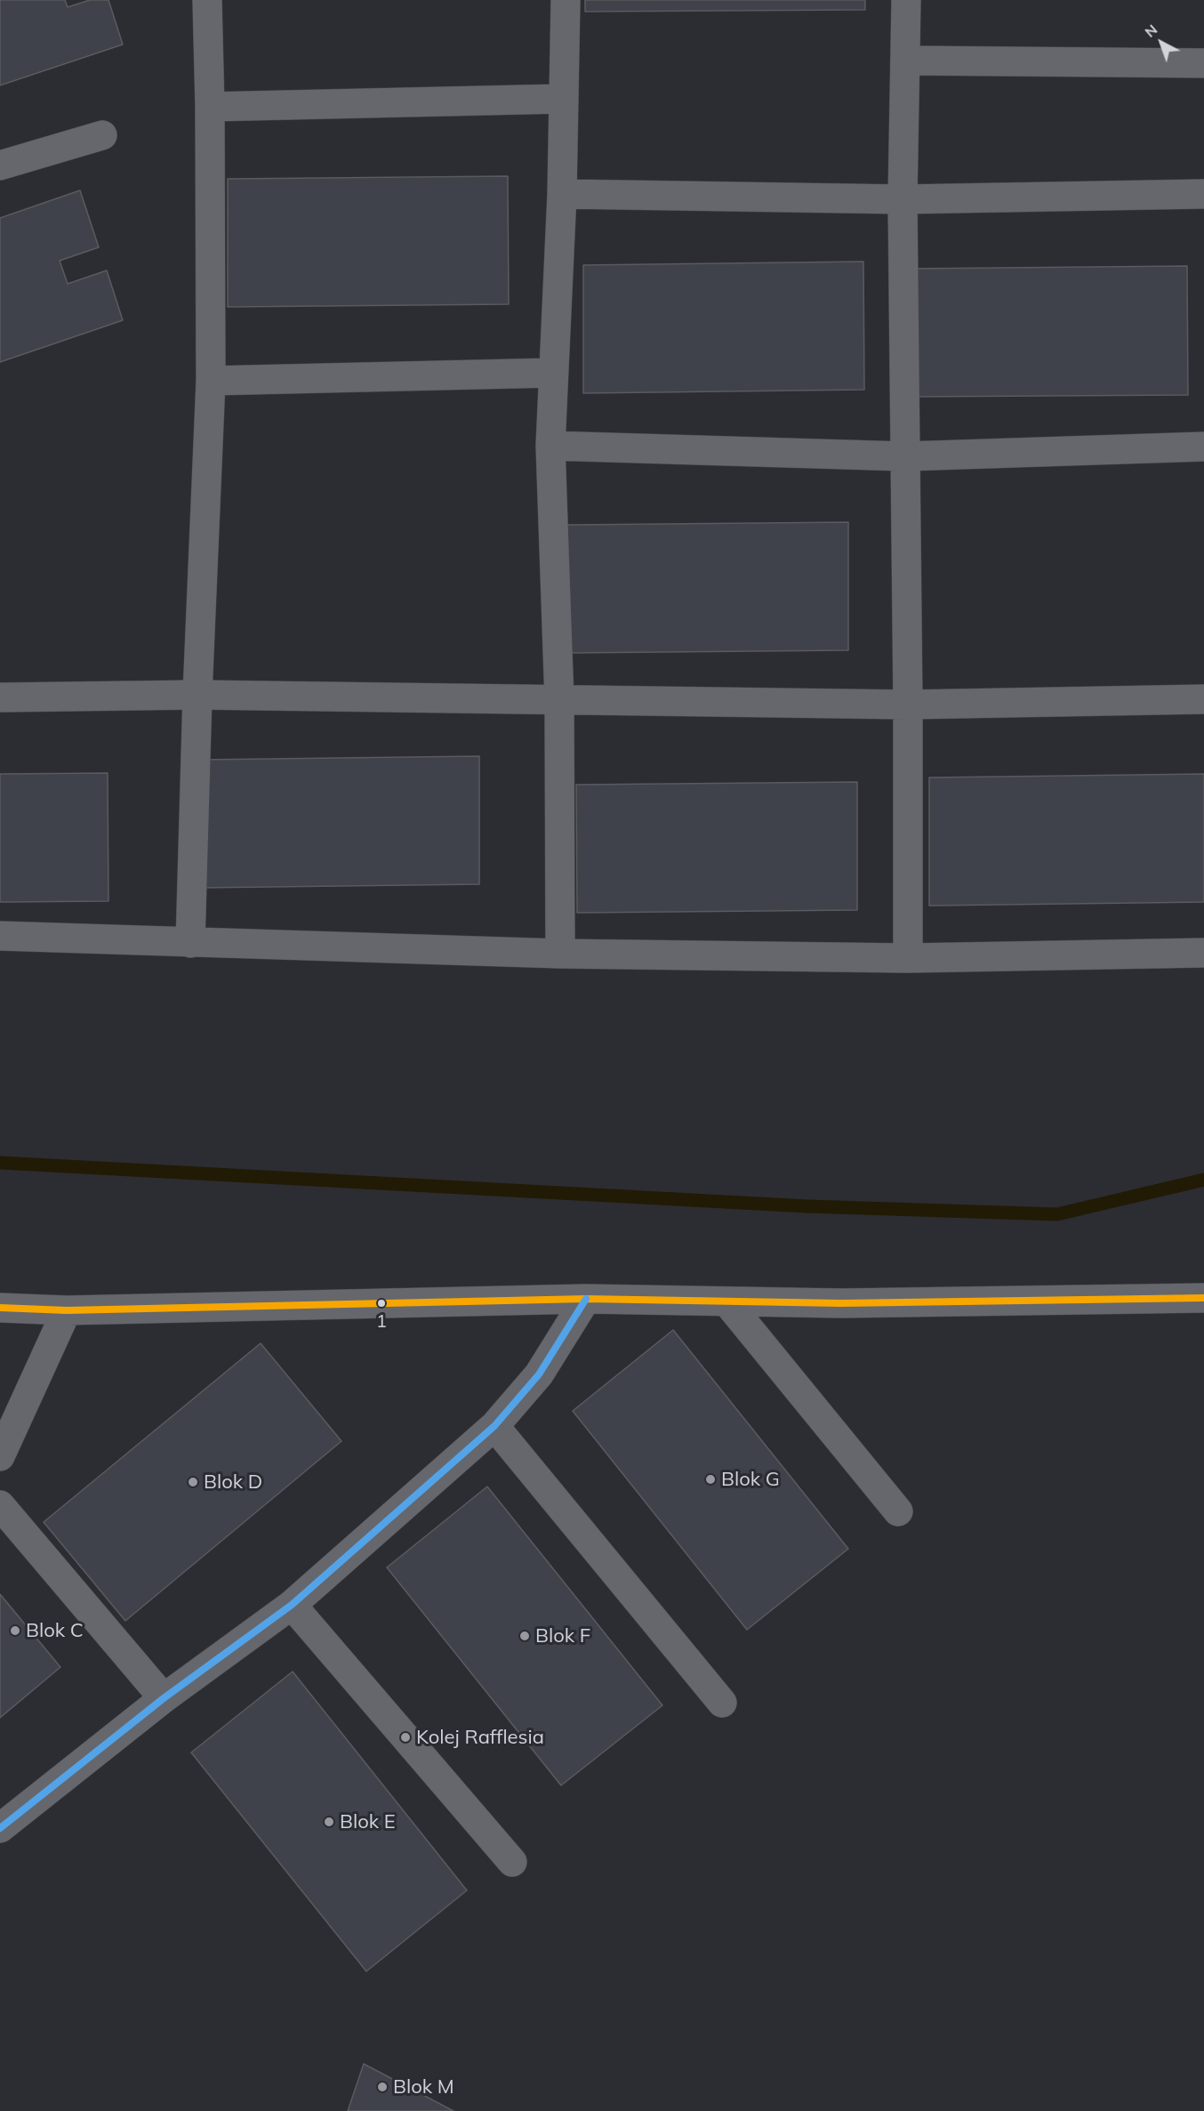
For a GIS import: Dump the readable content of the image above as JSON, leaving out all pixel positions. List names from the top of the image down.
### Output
{
  "places": [
    "1",
    "Blok G",
    "Blok D",
    "Blok C",
    "Blok F",
    "Kolej Rafflesia",
    "Blok E",
    "Blok M"
  ],
  "north": "top left"
}
